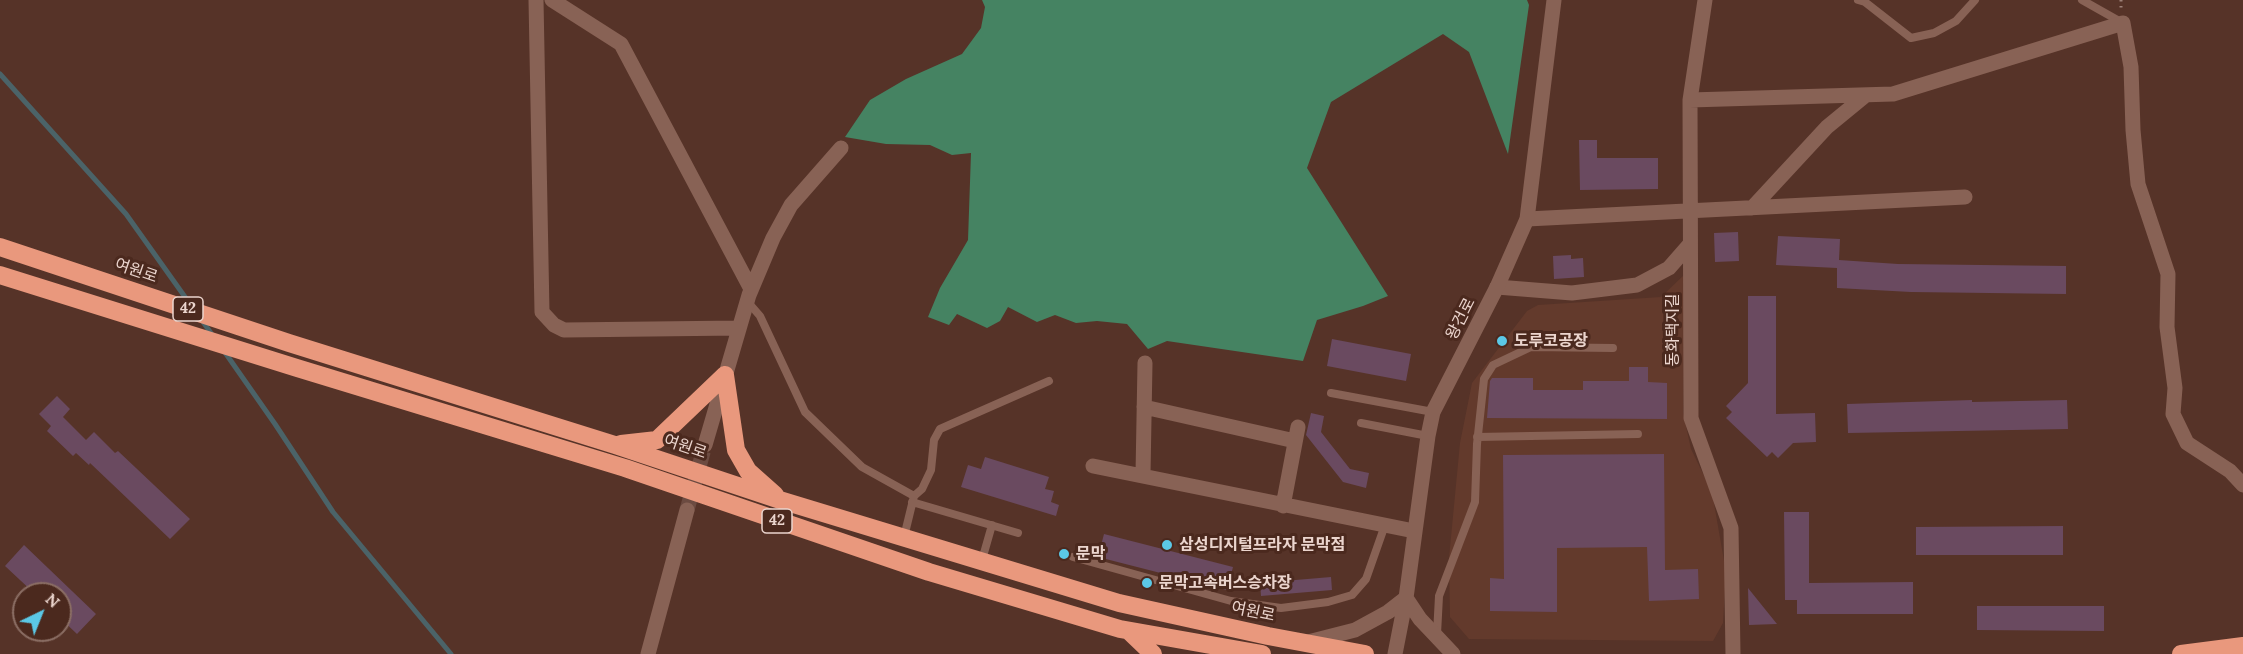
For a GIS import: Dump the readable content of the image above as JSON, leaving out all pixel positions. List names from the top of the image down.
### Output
{
  "streets": {
    "highway": ["여원로", "42"],
    "street": ["왕건로", "동화택지길"]
  },
  "places": [
    "도루코공장",
    "삼성디지털프라자 문막점",
    "문막",
    "문막고속버스승차장"
  ],
  "north": "top right"
}
